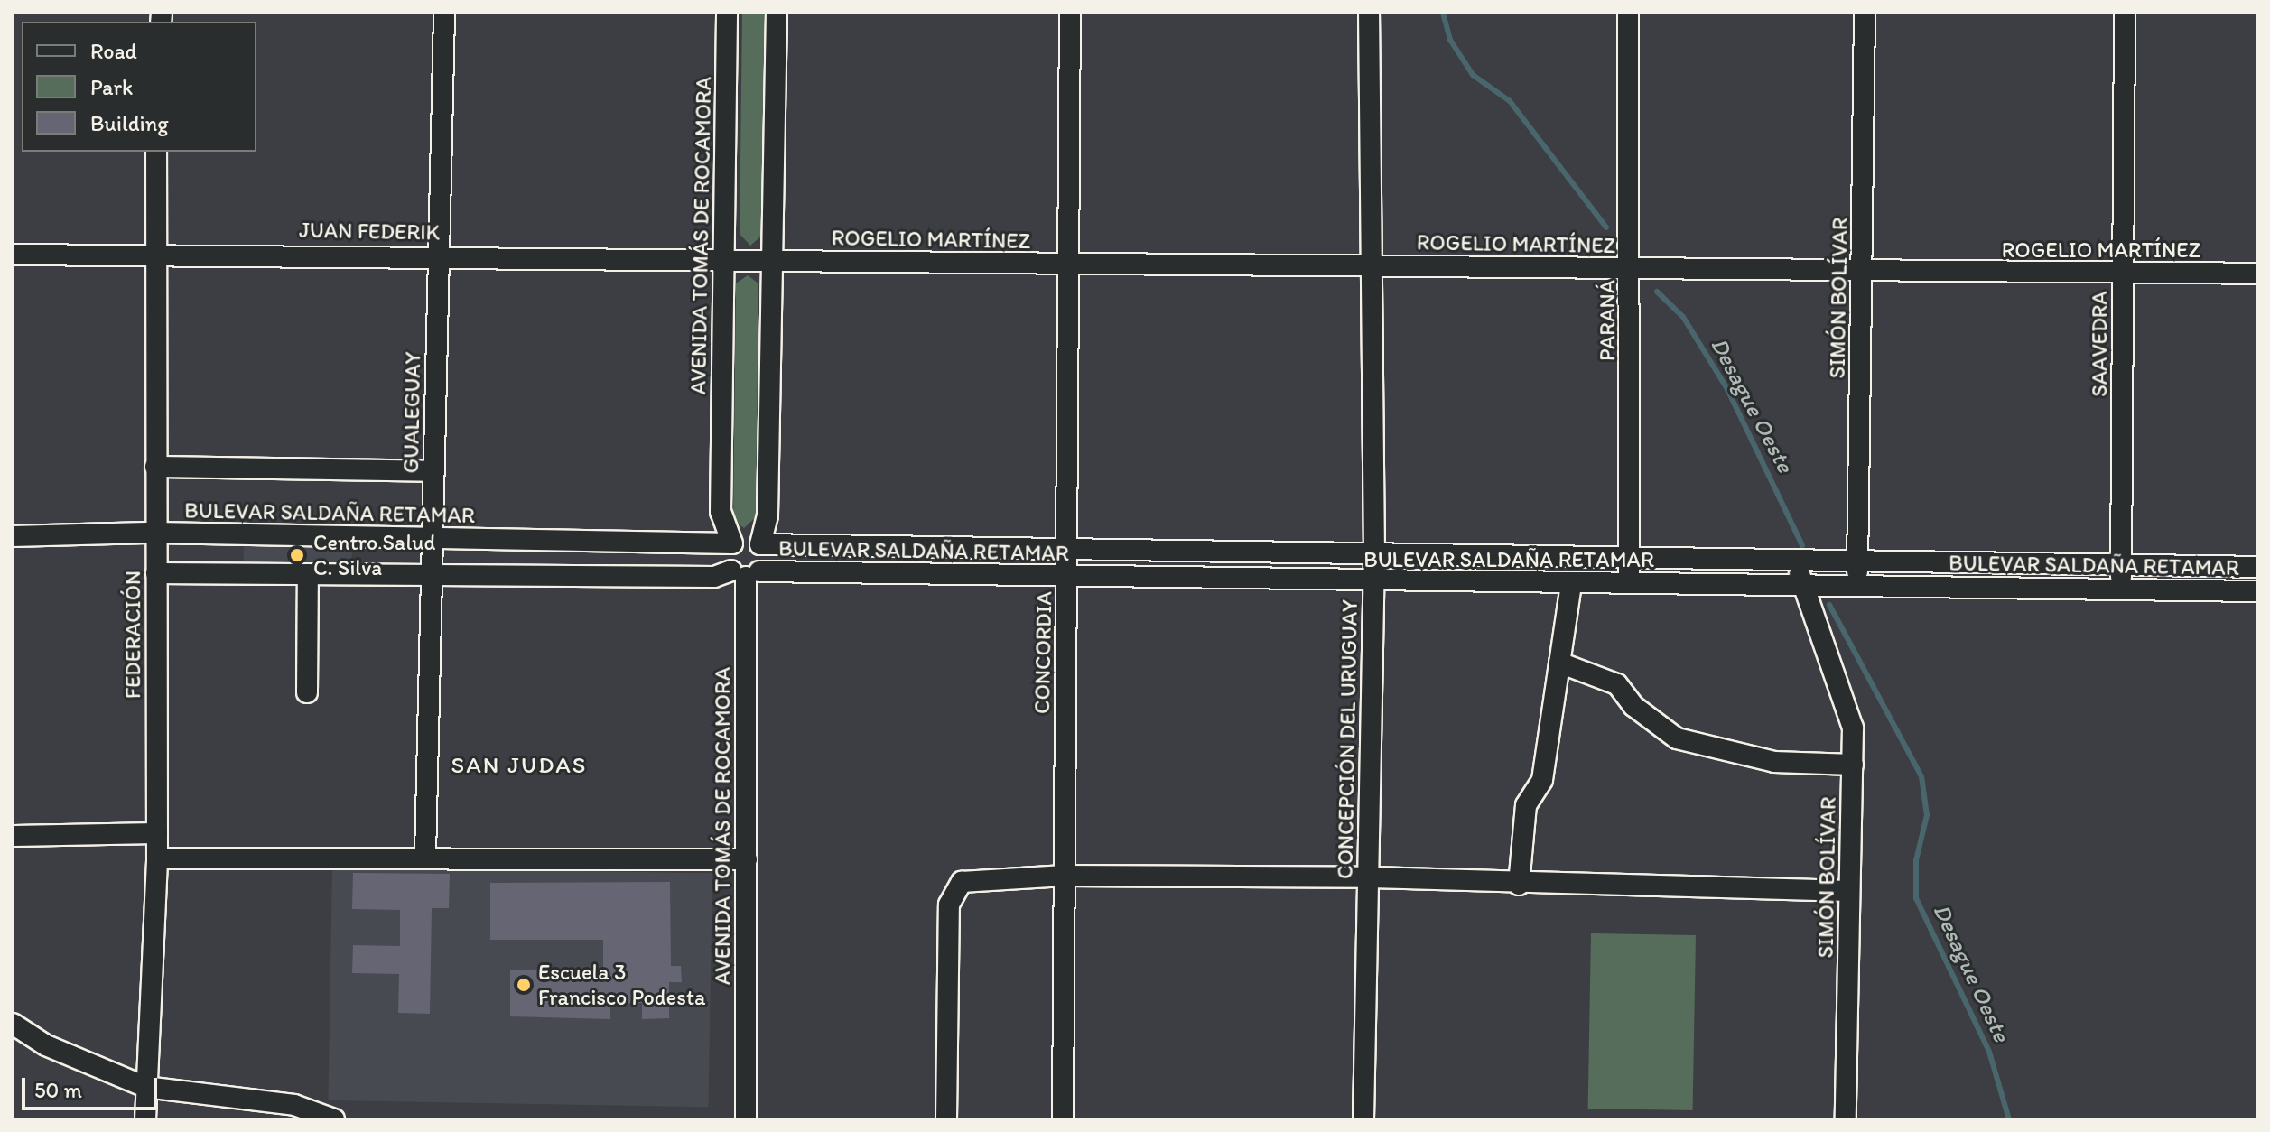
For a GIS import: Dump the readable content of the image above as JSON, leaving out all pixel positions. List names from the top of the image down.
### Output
{
  "streets": {
    "street": [
      "JUAN FEDERIK",
      "AVENIDA TOMÁS DE ROCAMORA",
      "ROGELIO MARTÍNEZ",
      "SIMÓN BOLÍVAR",
      "PARANÁ",
      "SAAVEDRA",
      "GUALEGUAY",
      "BULEVAR SALDAÑA RETAMAR",
      "FEDERACIÓN",
      "CONCORDIA",
      "CONCEPCIÓN DEL URUGUAY"
    ]
  },
  "crossings": [
    ["JUAN FEDERIK", "AVENIDA TOMÁS DE ROCAMORA"],
    ["JUAN FEDERIK", "ROGELIO MARTÍNEZ"],
    ["JUAN FEDERIK", "GUALEGUAY"],
    ["JUAN FEDERIK", "FEDERACIÓN"],
    ["AVENIDA TOMÁS DE ROCAMORA", "BULEVAR SALDAÑA RETAMAR"],
    ["ROGELIO MARTÍNEZ", "SIMÓN BOLÍVAR"],
    ["ROGELIO MARTÍNEZ", "PARANÁ"],
    ["ROGELIO MARTÍNEZ", "SAAVEDRA"],
    ["ROGELIO MARTÍNEZ", "CONCORDIA"],
    ["ROGELIO MARTÍNEZ", "CONCEPCIÓN DEL URUGUAY"],
    ["SIMÓN BOLÍVAR", "BULEVAR SALDAÑA RETAMAR"],
    ["PARANÁ", "BULEVAR SALDAÑA RETAMAR"],
    ["SAAVEDRA", "BULEVAR SALDAÑA RETAMAR"],
    ["GUALEGUAY", "BULEVAR SALDAÑA RETAMAR"],
    ["BULEVAR SALDAÑA RETAMAR", "FEDERACIÓN"],
    ["BULEVAR SALDAÑA RETAMAR", "CONCORDIA"],
    ["BULEVAR SALDAÑA RETAMAR", "CONCEPCIÓN DEL URUGUAY"]
  ],
  "districts": ["SAN JUDAS"],
  "water": ["Desague Oeste"],
  "places": ["Centro Salud C. Silva", "Escuela 3 Francisco Podesta"],
  "legend": ["Road", "Park", "Building"],
  "scale_bar": "50 m"
}
